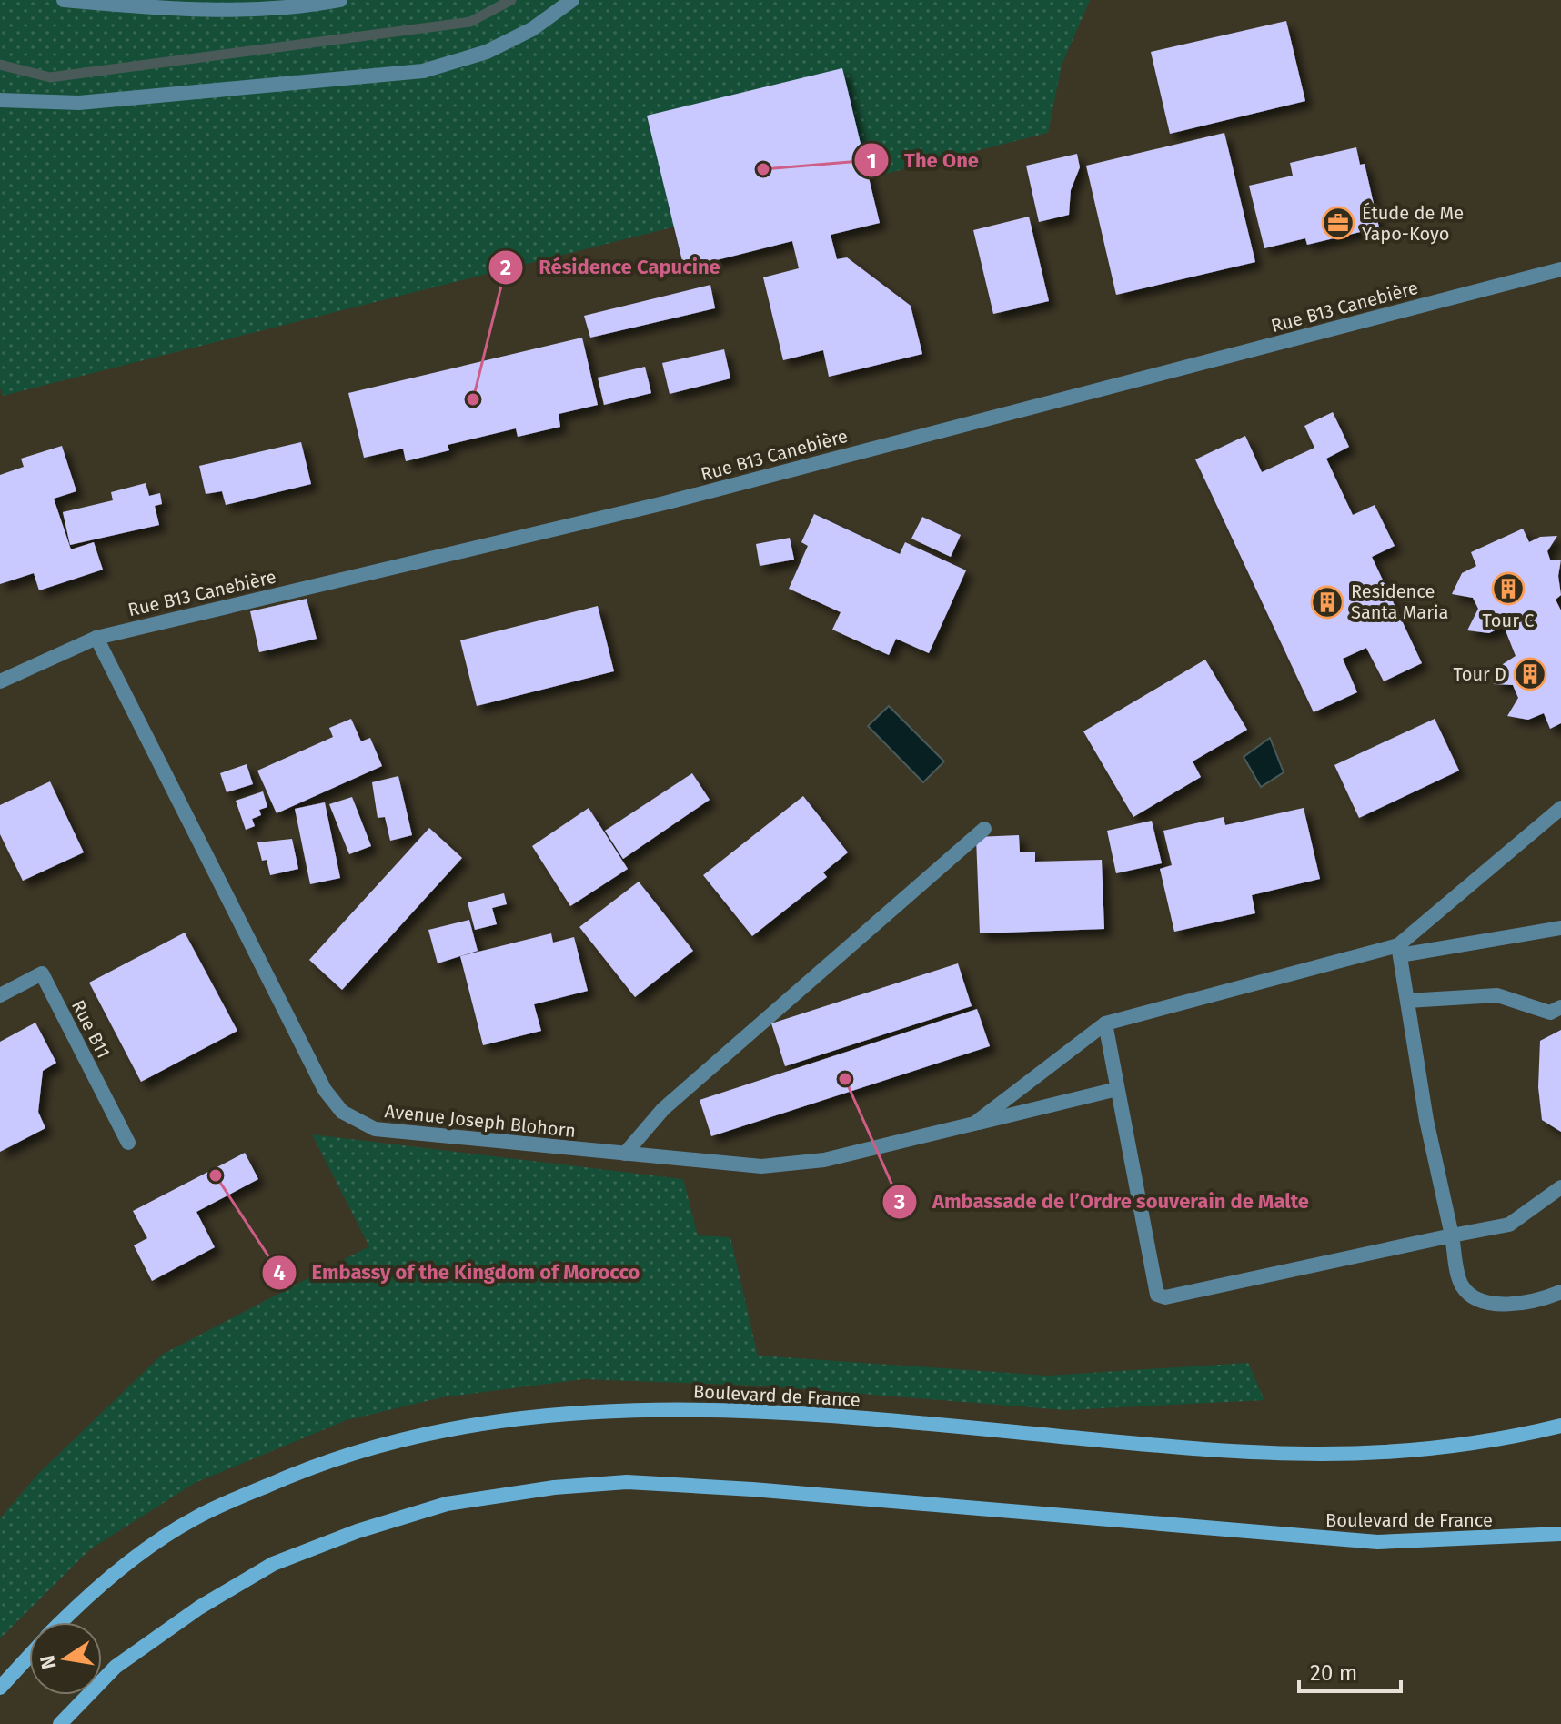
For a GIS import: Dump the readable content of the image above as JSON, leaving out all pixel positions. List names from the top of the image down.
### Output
{
  "streets": {
    "main road": ["Boulevard de France"],
    "street": ["Rue B13 Canebière", "Rue B11", "Avenue Joseph Blohorn"]
  },
  "crossings": [
    ["Rue B13 Canebière", "Avenue Joseph Blohorn"]
  ],
  "places": {
    "other": [
      "The One",
      "Résidence Capucine",
      "Ambassade de l’Ordre souverain de Malte",
      "Embassy of the Kingdom of Morocco"
    ],
    "office": ["Étude de Me Yapo-Koyo"],
    "building": ["Tour C", "Residence Santa Maria", "Tour D"]
  },
  "scale_bar": "20 m",
  "north": "left"
}
